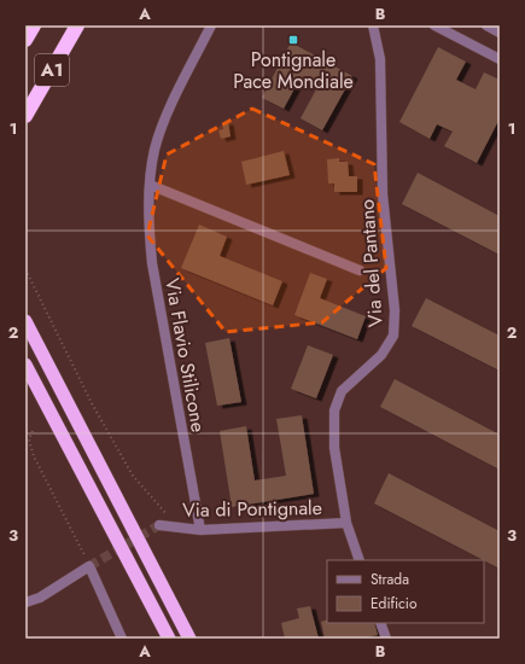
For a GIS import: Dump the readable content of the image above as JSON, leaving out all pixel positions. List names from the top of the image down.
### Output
{
  "streets": {
    "highway": ["A1"],
    "street": ["Via del Pantano", "Via Flavio Stilicone", "Via di Pontignale"]
  },
  "crossings": [
    ["Via del Pantano", "Via di Pontignale"],
    ["Via Flavio Stilicone", "Via di Pontignale"]
  ],
  "places": {
    "transit": ["Pontignale Pace Mondiale"]
  },
  "legend": ["Strada", "Edificio"],
  "grid": {
    "columns": ["A", "B"],
    "rows": ["1", "2", "3"]
  }
}
